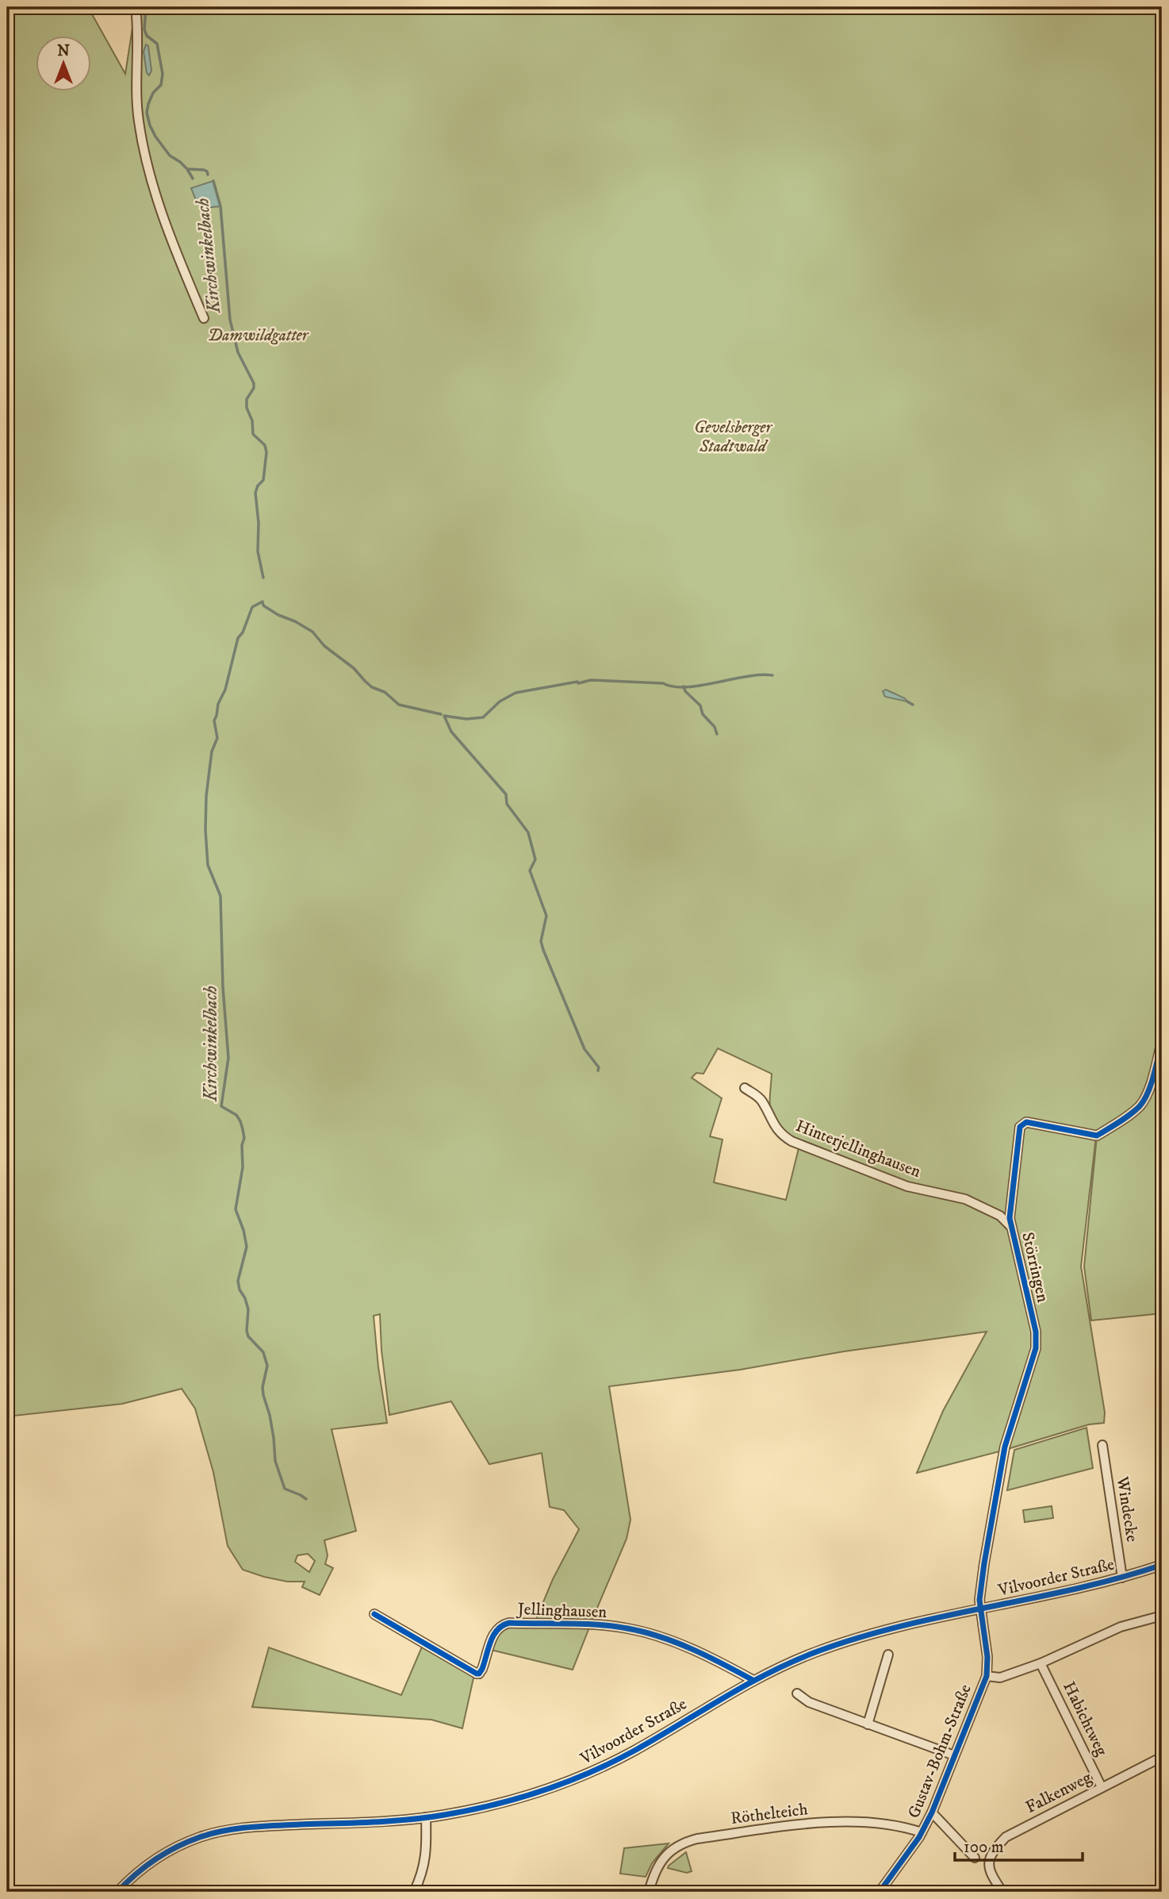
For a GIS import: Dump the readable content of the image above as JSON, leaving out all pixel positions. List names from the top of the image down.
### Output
{
  "streets": {
    "street": [
      "Hinterjellinghausen",
      "Störringen",
      "Windecke",
      "Vilvoorder Straße",
      "Jellinghausen",
      "Habichtweg",
      "Gustav-Bohm-Straße",
      "Falkenweg",
      "Röthelteich"
    ]
  },
  "crossings": [
    ["Hinterjellinghausen", "Störringen"],
    ["Störringen", "Vilvoorder Straße"],
    ["Störringen", "Gustav-Bohm-Straße"],
    ["Windecke", "Vilvoorder Straße"],
    ["Vilvoorder Straße", "Jellinghausen"],
    ["Vilvoorder Straße", "Gustav-Bohm-Straße"],
    ["Habichtweg", "Falkenweg"],
    ["Gustav-Bohm-Straße", "Röthelteich"]
  ],
  "water": ["Kirchwinkelbach"],
  "parks": ["Damwildgatter", "Gevelsberger Stadtwald"],
  "scale_bar": "100 m",
  "north": "top"
}
